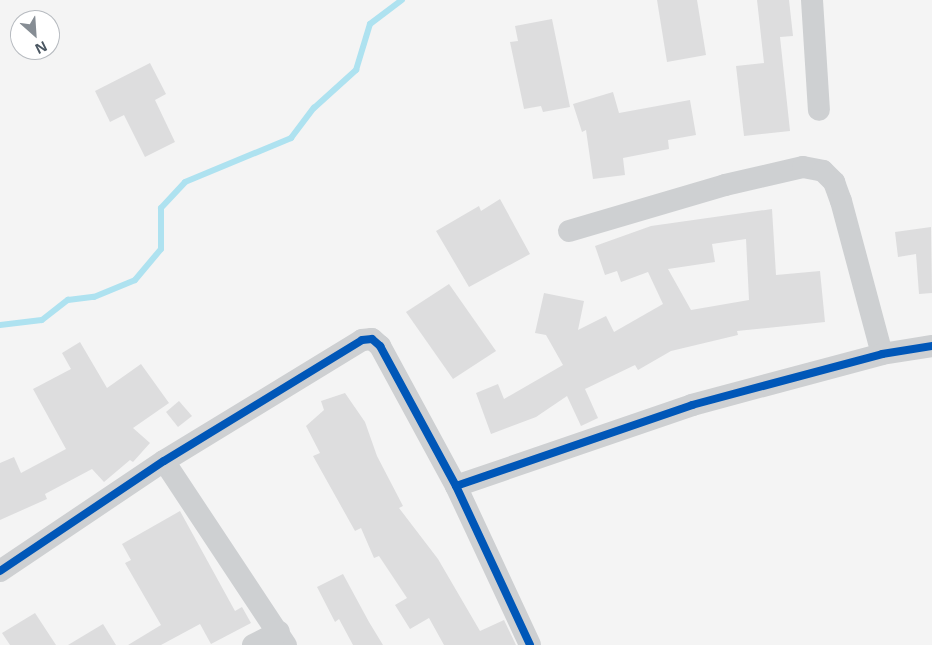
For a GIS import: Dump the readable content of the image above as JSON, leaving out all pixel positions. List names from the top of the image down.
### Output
{
  "north": "bottom right"
}
